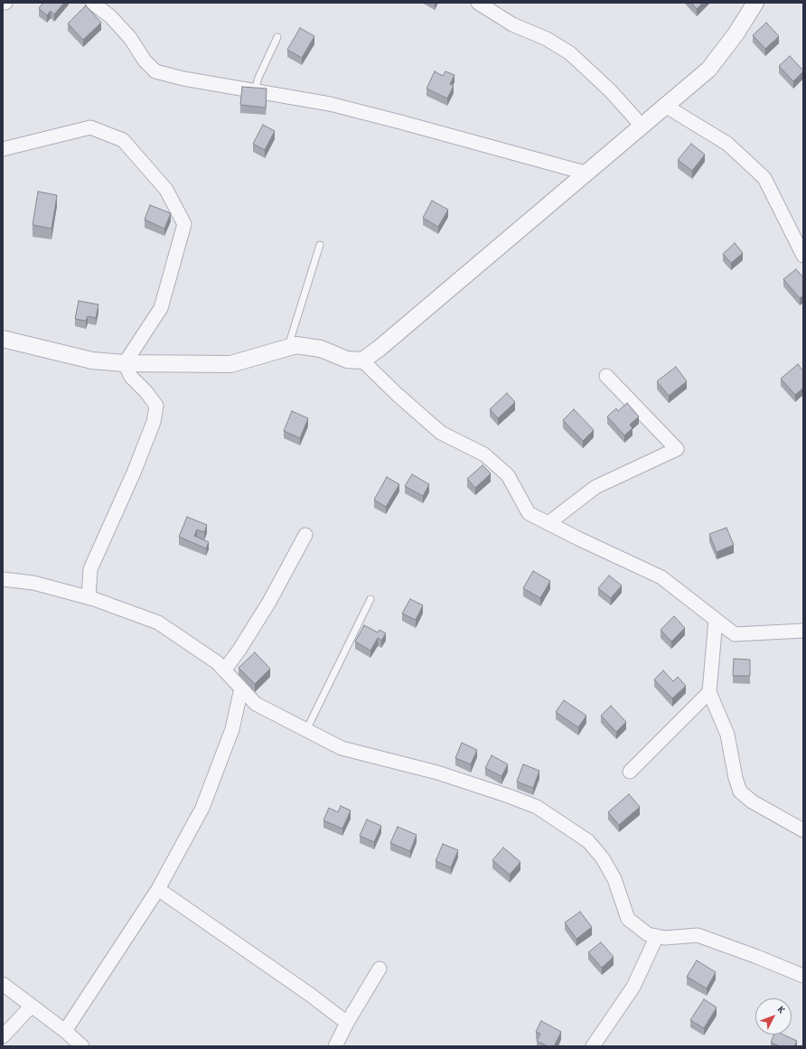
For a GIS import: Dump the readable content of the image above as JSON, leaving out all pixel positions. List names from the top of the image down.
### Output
{
  "north": "top right"
}
